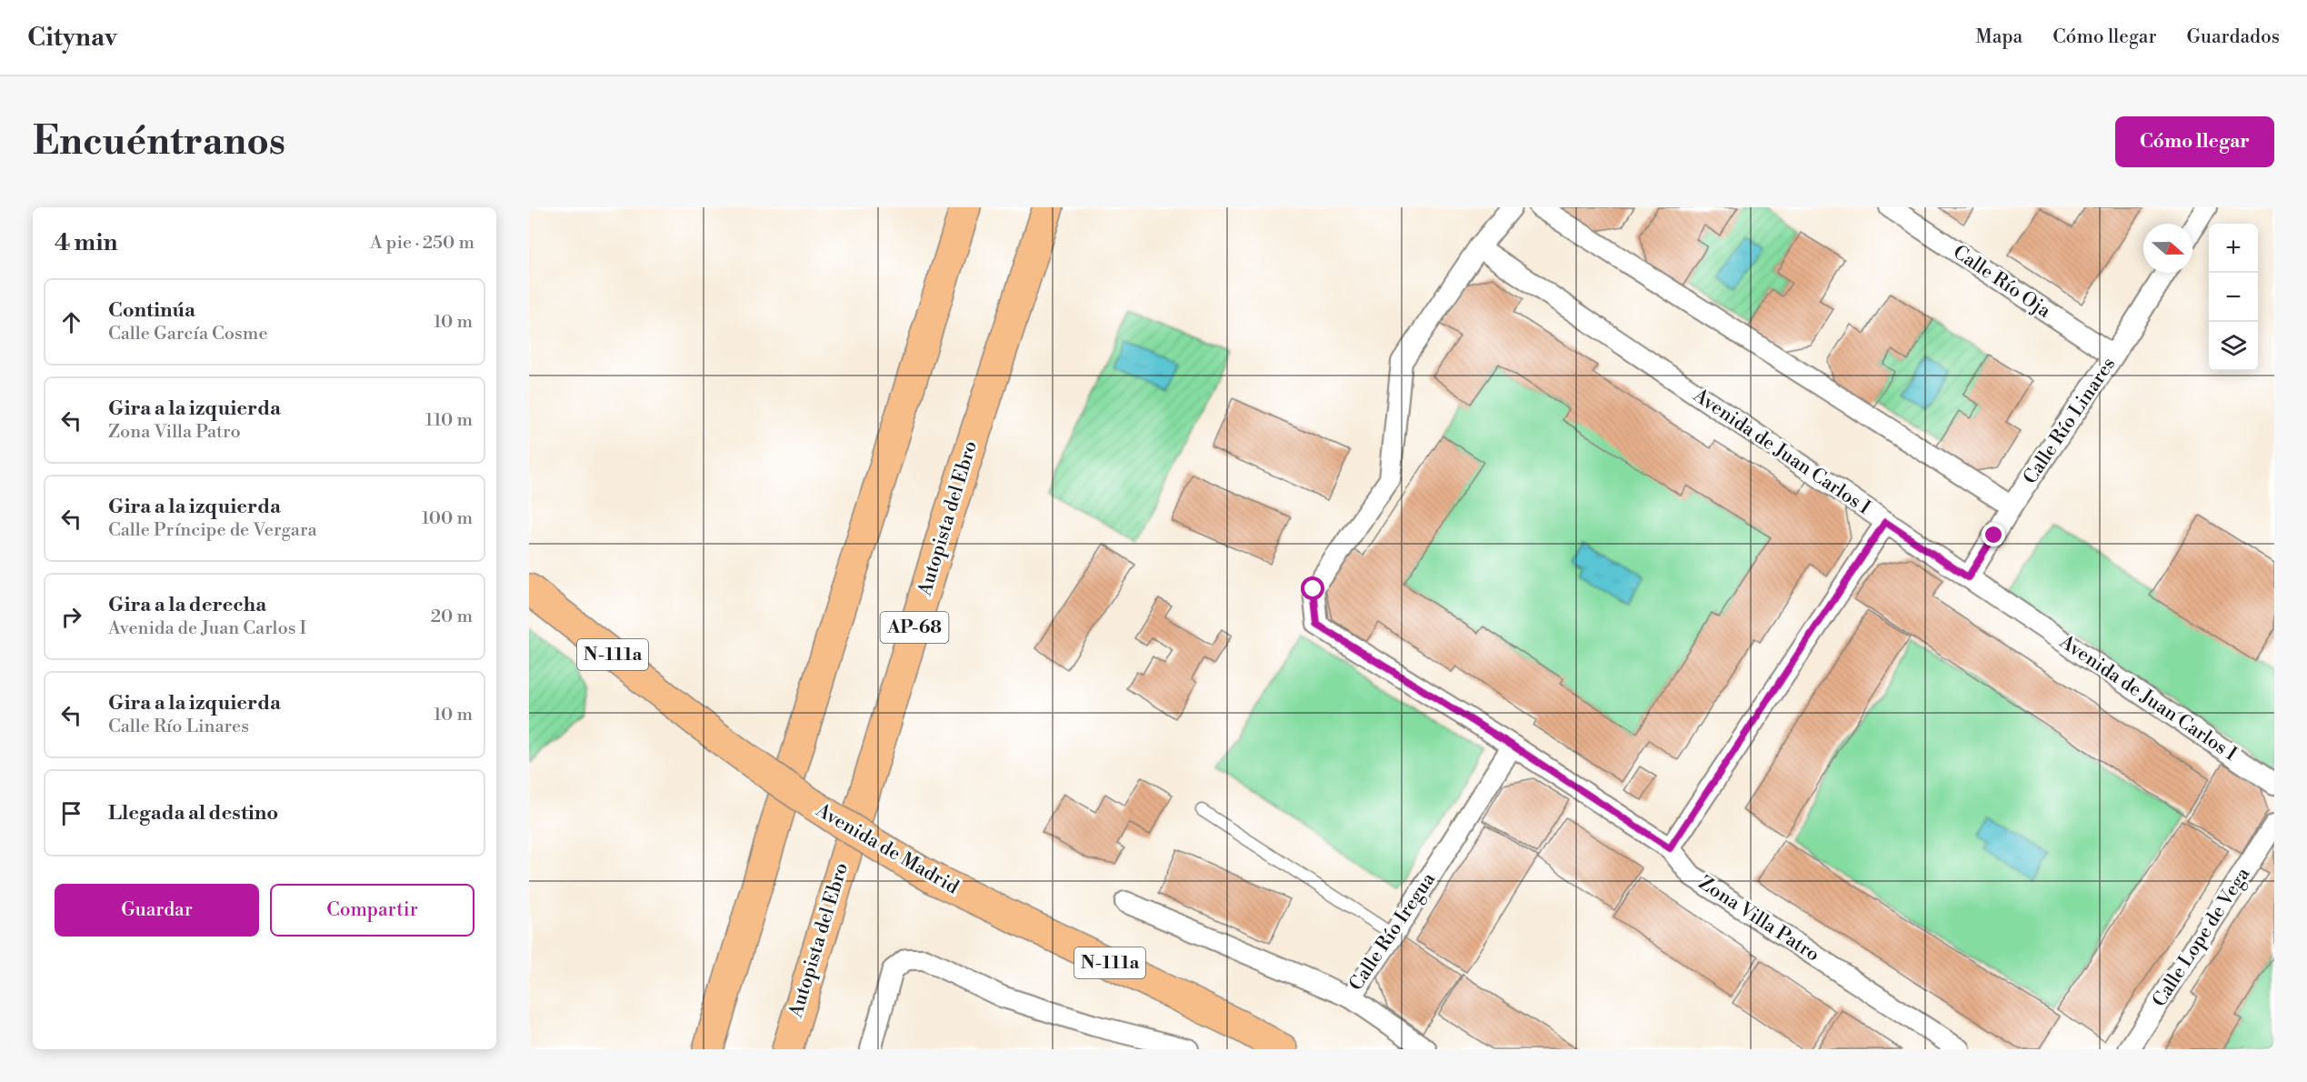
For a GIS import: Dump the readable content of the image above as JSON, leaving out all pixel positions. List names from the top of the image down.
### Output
{
  "streets": {
    "main road": [
      "Autopista del Ebro",
      "AP-68",
      "N-111a",
      "Avenida de Madrid"
    ],
    "street": [
      "Calle Río Oja",
      "Calle Río Linares",
      "Avenida de Juan Carlos I",
      "Zona Villa Patro",
      "Calle Río Iregua",
      "Calle Lope de Vega"
    ]
  },
  "crossings": [
    ["Calle Río Oja", "Calle Río Linares"],
    ["Calle Río Linares", "Avenida de Juan Carlos I"],
    ["Avenida de Juan Carlos I", "Zona Villa Patro"],
    ["Zona Villa Patro", "Calle Río Iregua"]
  ],
  "north": "right",
  "page": {
    "header": "Citynav",
    "nav": ["Mapa", "Cómo llegar", "Guardados"],
    "buttons": [
      "Cómo llegar",
      ["Guardar", "Compartir"]
    ],
    "title": "Encuéntranos",
    "heading": ["4 min", "A pie · 250 m"],
    "map_buttons": ["+", "−"],
    "list": [
      ["Continúa", "Calle García Cosme", "10 m"],
      ["Gira a la izquierda", "Zona Villa Patro", "110 m"],
      ["Gira a la izquierda", "Calle Príncipe de Vergara", "100 m"],
      ["Gira a la derecha", "Avenida de Juan Carlos I", "20 m"],
      ["Gira a la izquierda", "Calle Río Linares", "10 m"],
      "Llegada al destino"
    ]
  }
}
